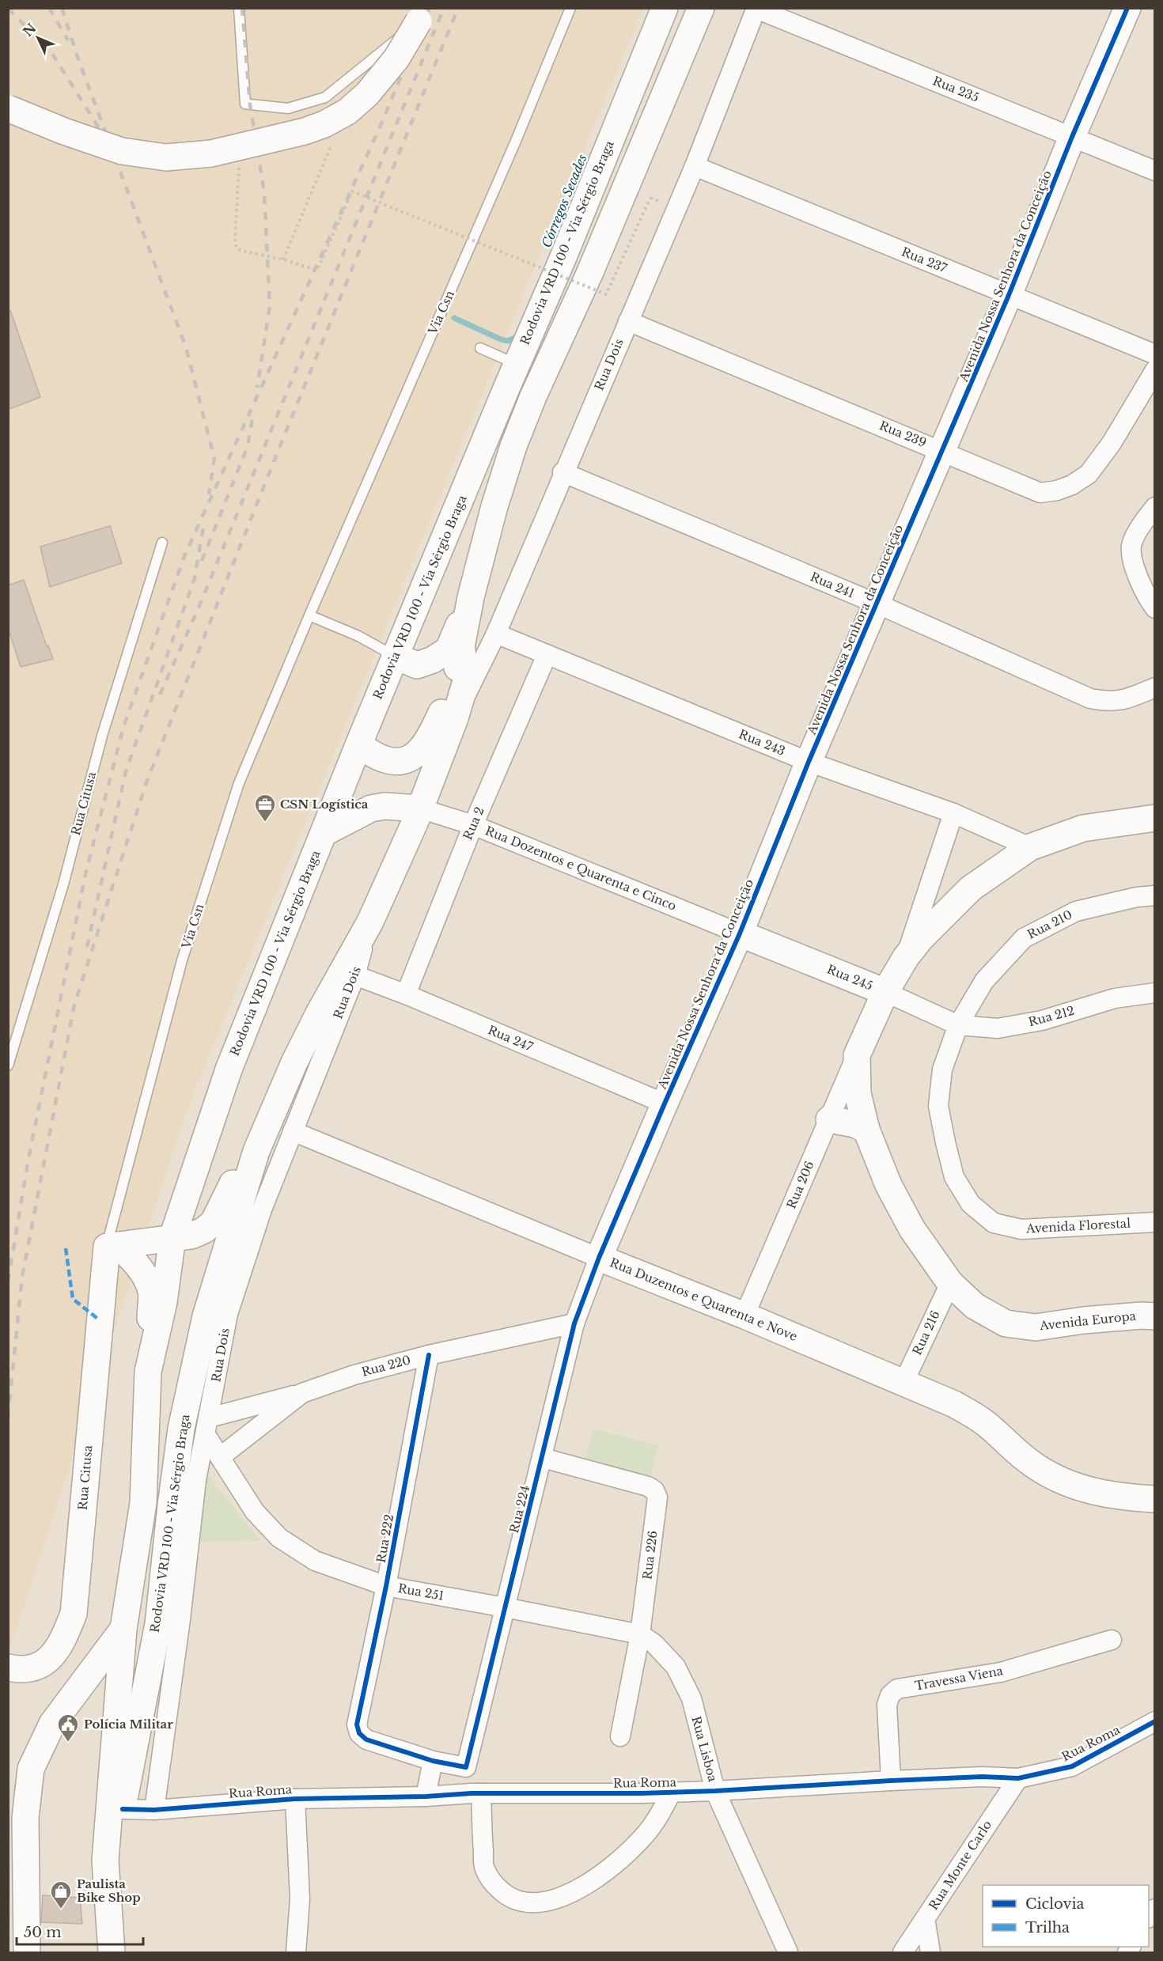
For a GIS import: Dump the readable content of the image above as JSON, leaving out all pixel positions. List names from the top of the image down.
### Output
{
  "streets": {
    "main road": [
      "Rodovia VRD 100 - Via Sérgio Braga",
      "Avenida Nossa Senhora da Conceição",
      "Rua Citusa",
      "Rua 245",
      "Rua Duzentos e Quarenta e Nove",
      "Avenida Europa"
    ],
    "street": [
      "Rua 235",
      "Rua 237",
      "Rua Dois",
      "Rua 239",
      "Rua 241",
      "Rua 243",
      "Rua 2",
      "Rua Dozentos e Quarenta e Cinco",
      "Rua 210",
      "Rua 212",
      "Rua 247",
      "Rua 206",
      "Avenida Florestal",
      "Rua 216",
      "Rua 220",
      "Rua 224",
      "Rua 222",
      "Rua 226",
      "Rua 251",
      "Travessa Viena",
      "Rua Roma",
      "Rua Lisboa",
      "Rua Monte Carlo"
    ],
    "lane": ["Via Csn"]
  },
  "crossings": [
    ["Rua 235", "Avenida Nossa Senhora da Conceição"],
    ["Rua 235", "Rua Dois"],
    ["Rodovia VRD 100 - Via Sérgio Braga", "Rua Dois"],
    ["Rodovia VRD 100 - Via Sérgio Braga", "Rua Dozentos e Quarenta e Cinco"],
    ["Rodovia VRD 100 - Via Sérgio Braga", "Rua Roma"],
    ["Rua 237", "Avenida Nossa Senhora da Conceição"],
    ["Rua 237", "Rua Dois"],
    ["Avenida Nossa Senhora da Conceição", "Rua 239"],
    ["Avenida Nossa Senhora da Conceição", "Rua 241"],
    ["Avenida Nossa Senhora da Conceição", "Rua 243"],
    ["Avenida Nossa Senhora da Conceição", "Rua Dozentos e Quarenta e Cinco"],
    ["Avenida Nossa Senhora da Conceição", "Rua 245"],
    ["Avenida Nossa Senhora da Conceição", "Rua 247"],
    ["Avenida Nossa Senhora da Conceição", "Rua Duzentos e Quarenta e Nove"],
    ["Avenida Nossa Senhora da Conceição", "Rua 224"],
    ["Via Csn", "Rua Citusa"],
    ["Rua Dois", "Rua 239"],
    ["Rua Dois", "Rua 241"],
    ["Rua Dois", "Rua 243"],
    ["Rua Dois", "Rua 247"],
    ["Rua Dois", "Rua Duzentos e Quarenta e Nove"],
    ["Rua Dois", "Rua 251"],
    ["Rua Dois", "Rua Roma"],
    ["Rua 243", "Rua 2"],
    ["Rua 2", "Rua Dozentos e Quarenta e Cinco"],
    ["Rua 2", "Rua 247"],
    ["Rua Dozentos e Quarenta e Cinco", "Rua 245"],
    ["Rua 210", "Rua 245"],
    ["Rua 210", "Rua 212"],
    ["Rua 210", "Avenida Florestal"],
    ["Rua 245", "Rua 212"],
    ["Rua 245", "Avenida Florestal"],
    ["Rua 212", "Avenida Florestal"],
    ["Rua 206", "Rua Duzentos e Quarenta e Nove"],
    ["Rua 206", "Avenida Europa"],
    ["Rua Duzentos e Quarenta e Nove", "Rua 216"],
    ["Rua Duzentos e Quarenta e Nove", "Rua 224"],
    ["Avenida Europa", "Rua 216"],
    ["Rua 220", "Rua 224"],
    ["Rua 220", "Rua 222"],
    ["Rua 220", "Rua 251"],
    ["Rua 224", "Rua 222"],
    ["Rua 224", "Rua 226"],
    ["Rua 224", "Rua 251"],
    ["Rua 222", "Rua 251"],
    ["Rua 226", "Rua 251"],
    ["Rua 226", "Rua Lisboa"],
    ["Rua 251", "Rua Lisboa"],
    ["Travessa Viena", "Rua Roma"],
    ["Rua Roma", "Rua Lisboa"],
    ["Rua Roma", "Rua Monte Carlo"]
  ],
  "water": ["Córregos Secades"],
  "places": {
    "office": ["CSN Logística"],
    "public building": ["Polícia Militar"],
    "shop": ["Paulista Bike Shop"]
  },
  "legend": ["Ciclovia", "Trilha"],
  "scale_bar": "50 m",
  "north": "top left"
}
